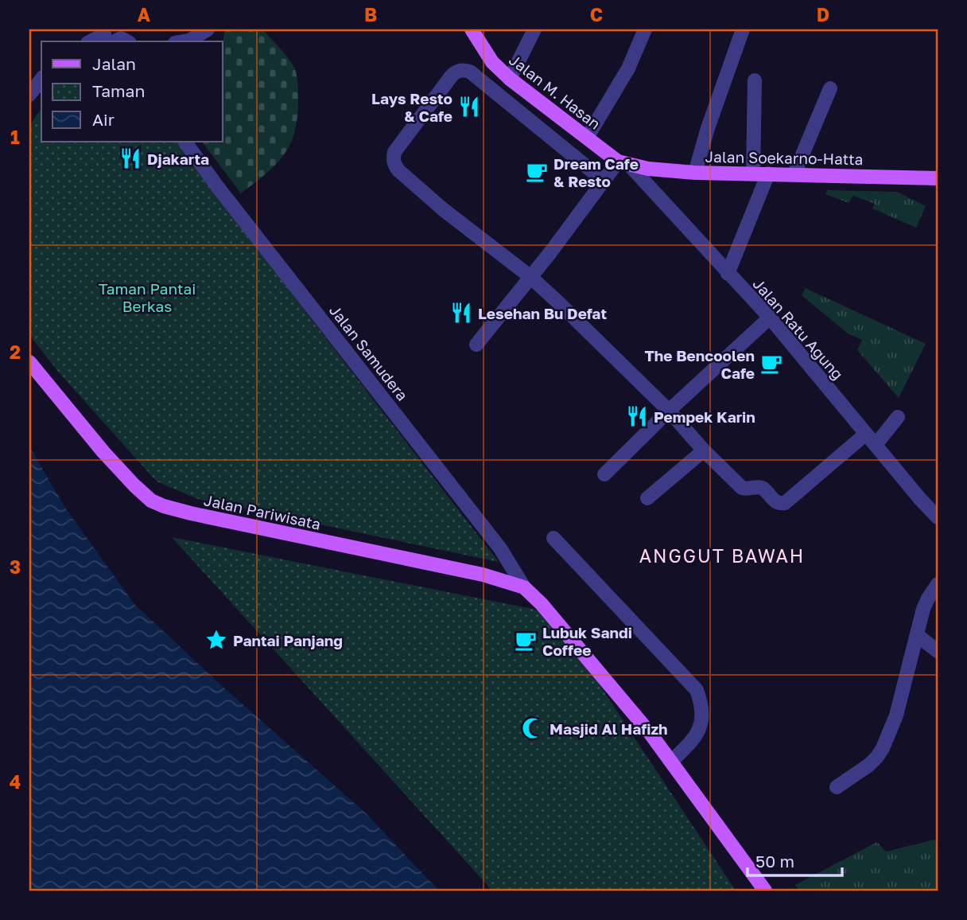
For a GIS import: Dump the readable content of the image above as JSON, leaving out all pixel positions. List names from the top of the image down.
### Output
{
  "streets": {
    "main road": ["Jalan M. Hasan", "Jalan Soekarno-Hatta", "Jalan Pariwisata"],
    "street": ["Jalan Ratu Agung", "Jalan Samudera"]
  },
  "crossings": [
    ["Jalan M. Hasan", "Jalan Soekarno-Hatta"],
    ["Jalan M. Hasan", "Jalan Ratu Agung"],
    ["Jalan Soekarno-Hatta", "Jalan Ratu Agung"],
    ["Jalan Samudera", "Jalan Pariwisata"]
  ],
  "districts": ["ANGGUT BAWAH"],
  "parks": ["Taman Pantai Berkas"],
  "places": {
    "restaurant": [
      "Lays Resto & Cafe",
      "Djakarta",
      "Lesehan Bu Defat",
      "Pempek Karin"
    ],
    "cafe": ["Dream Cafe & Resto", "The Bencoolen Cafe", "Lubuk Sandi Coffee"],
    "place": ["Pantai Panjang"],
    "mosque": ["Masjid Al Hafizh"]
  },
  "legend": ["Jalan", "Taman", "Air"],
  "scale_bar": "50 m",
  "grid": {
    "columns": [
      "A",
      "B",
      "C",
      "D"
    ],
    "rows": [
      "1",
      "2",
      "3",
      "4"
    ]
  }
}
